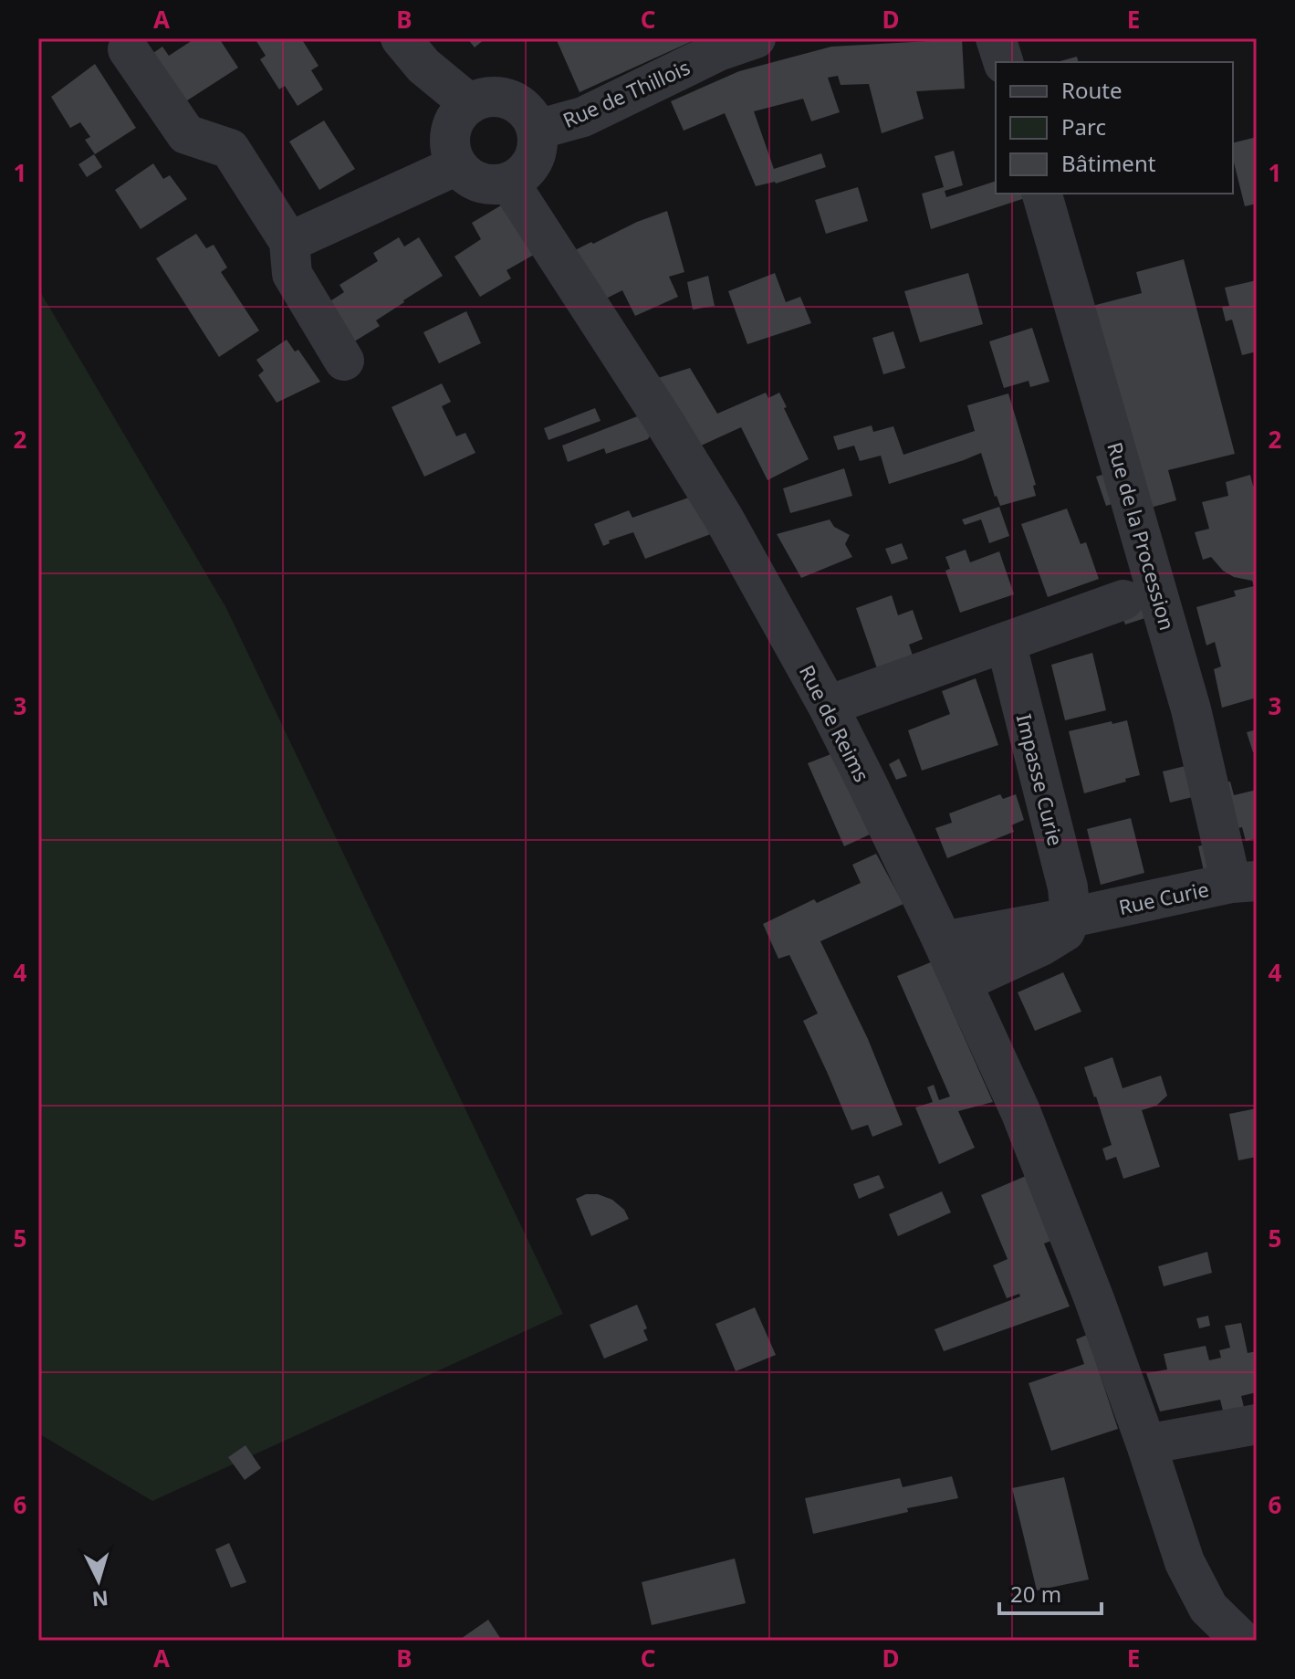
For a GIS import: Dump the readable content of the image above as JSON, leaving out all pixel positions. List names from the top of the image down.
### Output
{
  "streets": {
    "street": [
      "Rue de Thillois",
      "Rue de la Procession",
      "Rue de Reims",
      "Impasse Curie",
      "Rue Curie"
    ]
  },
  "crossings": [
    ["Rue de Thillois", "Rue de Reims"],
    ["Rue de la Procession", "Rue Curie"],
    ["Rue de Reims", "Rue Curie"],
    ["Impasse Curie", "Rue Curie"]
  ],
  "legend": ["Route", "Parc", "Bâtiment"],
  "scale_bar": "20 m",
  "north": "bottom",
  "grid": {
    "columns": [
      "A",
      "B",
      "C",
      "D",
      "E"
    ],
    "rows": [
      "1",
      "2",
      "3",
      "4",
      "5",
      "6"
    ]
  }
}
